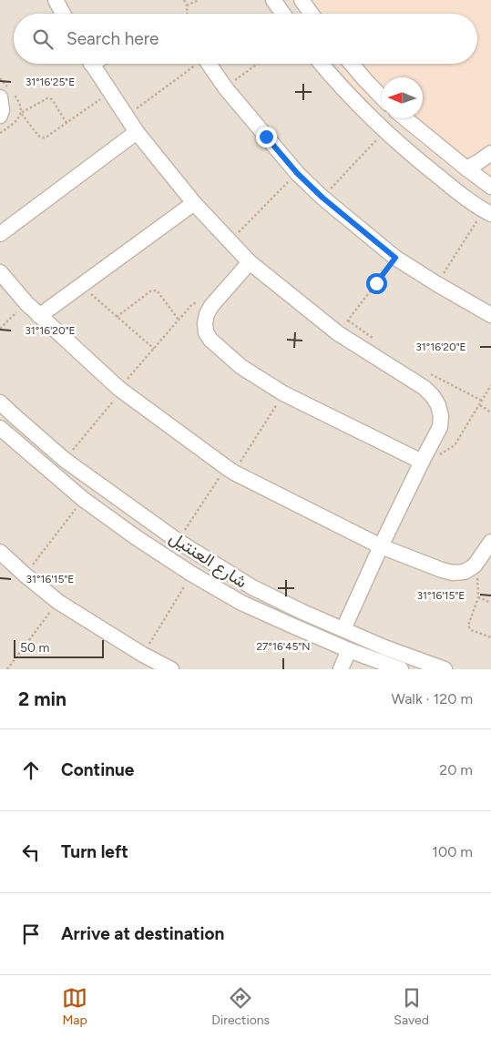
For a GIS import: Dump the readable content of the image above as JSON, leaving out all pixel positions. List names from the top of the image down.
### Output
{
  "streets": {
    "street": ["شارع العنتيل"]
  },
  "scale_bar": "50 m",
  "north": "left",
  "page": {
    "search": "Search here",
    "scale": "50 m",
    "heading": ["2 min", "Walk · 120 m"],
    "list": [
      ["Continue", "20 m"],
      ["Turn left", "100 m"],
      "Arrive at destination"
    ],
    "nav": ["Map", "Directions", "Saved"]
  },
  "coordinates": [
    "31°16'25\"E",
    "31°16'20\"E",
    "31°16'15\"E",
    "27°16'45\"N"
  ]
}
